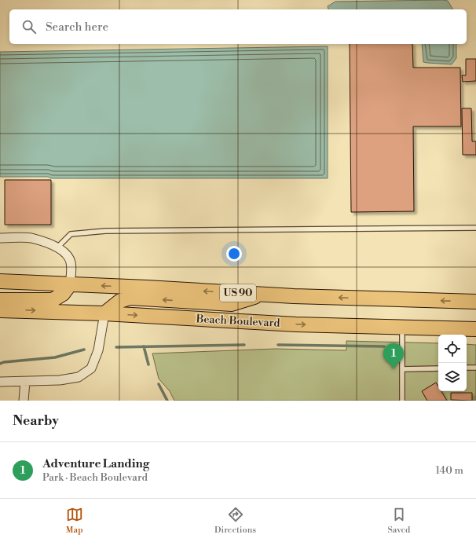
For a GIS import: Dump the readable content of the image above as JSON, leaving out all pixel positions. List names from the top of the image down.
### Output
{
  "streets": {
    "highway": ["US 90", "Beach Boulevard"]
  },
  "page": {
    "search": "Search here",
    "pins": "1",
    "heading": "Nearby",
    "list": [
      {
        "mark": "1",
        "name": "Adventure Landing",
        "note": "Park · Beach Boulevard",
        "value": "140 m"
      }
    ],
    "nav": ["Map", "Directions", "Saved"]
  }
}
